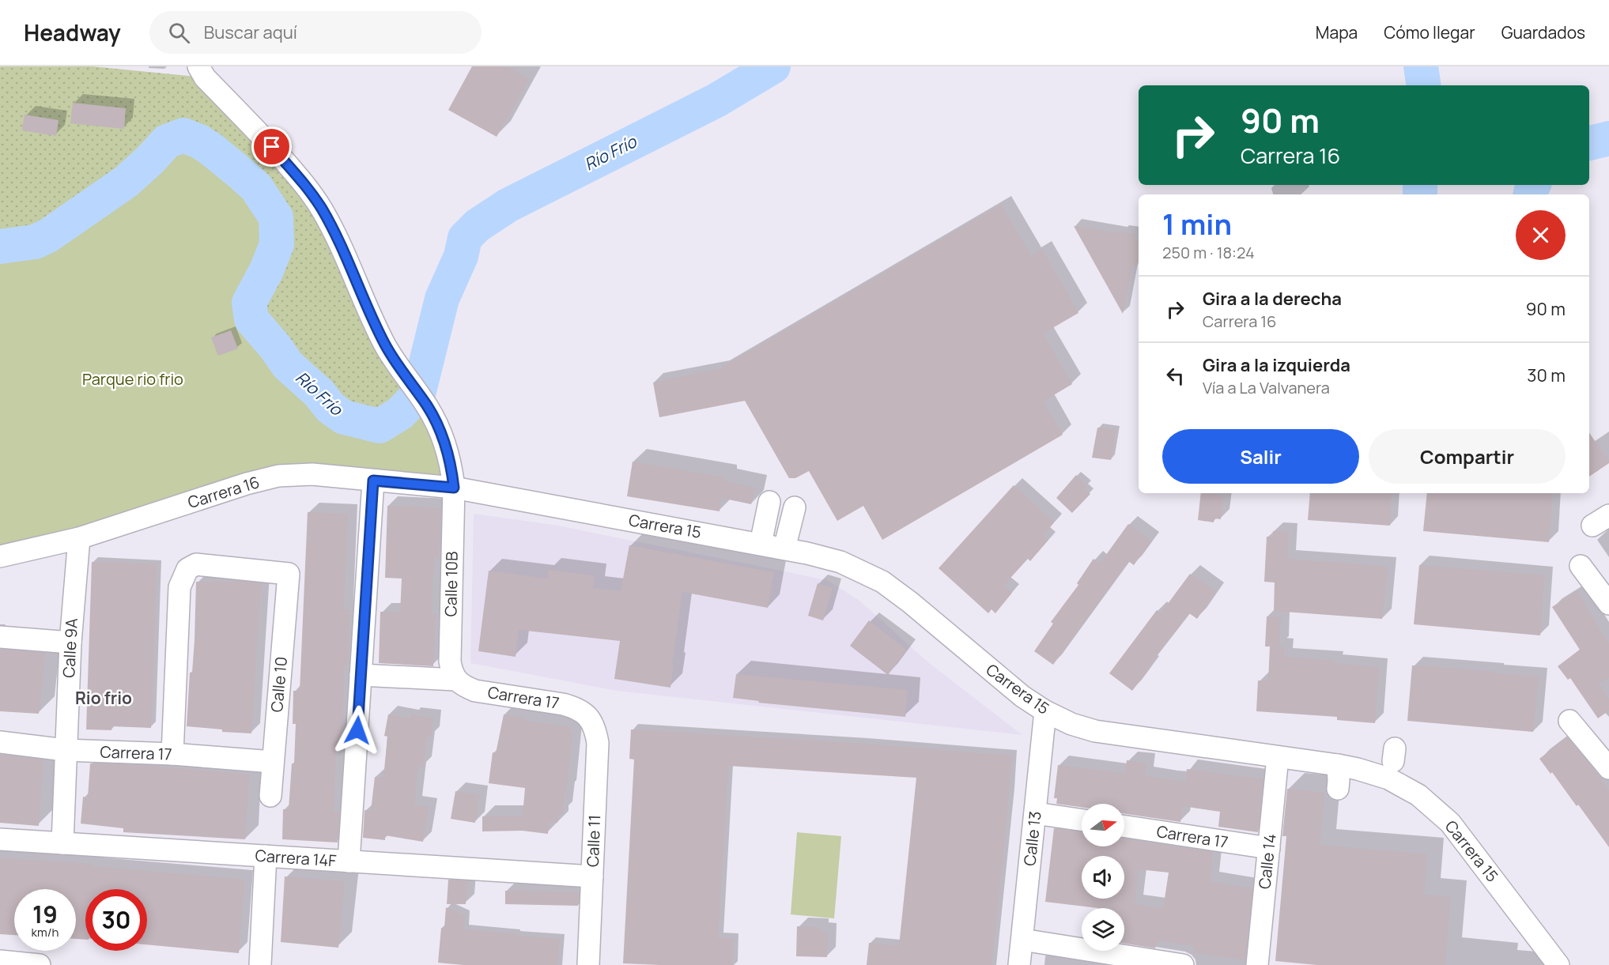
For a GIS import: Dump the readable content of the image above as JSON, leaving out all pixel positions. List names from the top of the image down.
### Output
{
  "streets": {
    "street": [
      "Carrera 16",
      "Carrera 15",
      "Calle 10B",
      "Calle 9A",
      "Calle 10",
      "Carrera 17",
      "Calle 13",
      "Calle 11",
      "Carrera 14F",
      "Calle 14"
    ]
  },
  "crossings": [
    ["Carrera 16", "Carrera 15"],
    ["Carrera 16", "Calle 10B"],
    ["Carrera 16", "Calle 9A"],
    ["Carrera 15", "Calle 10B"],
    ["Carrera 15", "Calle 13"],
    ["Carrera 15", "Calle 14"],
    ["Calle 10B", "Carrera 17"],
    ["Calle 9A", "Carrera 17"],
    ["Calle 9A", "Carrera 14F"],
    ["Calle 10", "Carrera 17"],
    ["Carrera 17", "Calle 11"],
    ["Carrera 17", "Calle 14"],
    ["Calle 11", "Carrera 14F"]
  ],
  "districts": ["Rio frio"],
  "water": ["Río Frío"],
  "parks": ["Parque rio frio"],
  "north": "right",
  "page": {
    "header": "Headway",
    "search": "Buscar aquí",
    "nav": ["Mapa", "Cómo llegar", "Guardados"],
    "turn": ["90 m", "Carrera 16"],
    "heading": ["1 min", "250 m · 18:24"],
    "list": [
      {
        "name": "Gira a la derecha",
        "note": "Carrera 16",
        "value": "90 m"
      },
      {
        "name": "Gira a la izquierda",
        "note": "Vía a La Valvanera",
        "value": "30 m"
      }
    ],
    "buttons": ["Salir", "Compartir"],
    "speed": "19 km/h",
    "limit": "30"
  }
}
